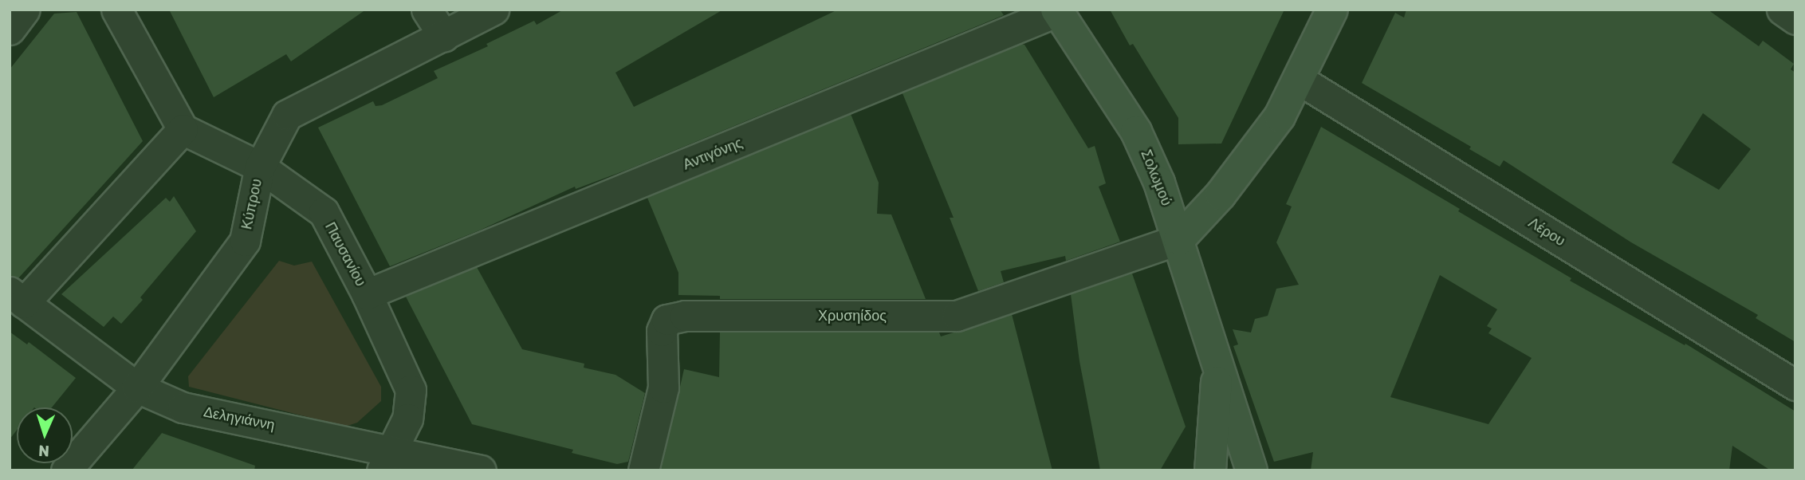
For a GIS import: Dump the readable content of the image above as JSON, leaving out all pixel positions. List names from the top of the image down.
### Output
{
  "streets": {
    "street": [
      "Αντιγόνης",
      "Σολωμού",
      "Κύπρου",
      "Λέρου",
      "Παυσανίου",
      "Χρυσηίδος",
      "Δεληγιάννη"
    ]
  },
  "crossings": [
    ["Αντιγόνης", "Σολωμού"],
    ["Αντιγόνης", "Παυσανίου"],
    ["Σολωμού", "Χρυσηίδος"],
    ["Κύπρου", "Παυσανίου"],
    ["Κύπρου", "Δεληγιάννη"],
    ["Παυσανίου", "Δεληγιάννη"]
  ],
  "north": "bottom"
}
